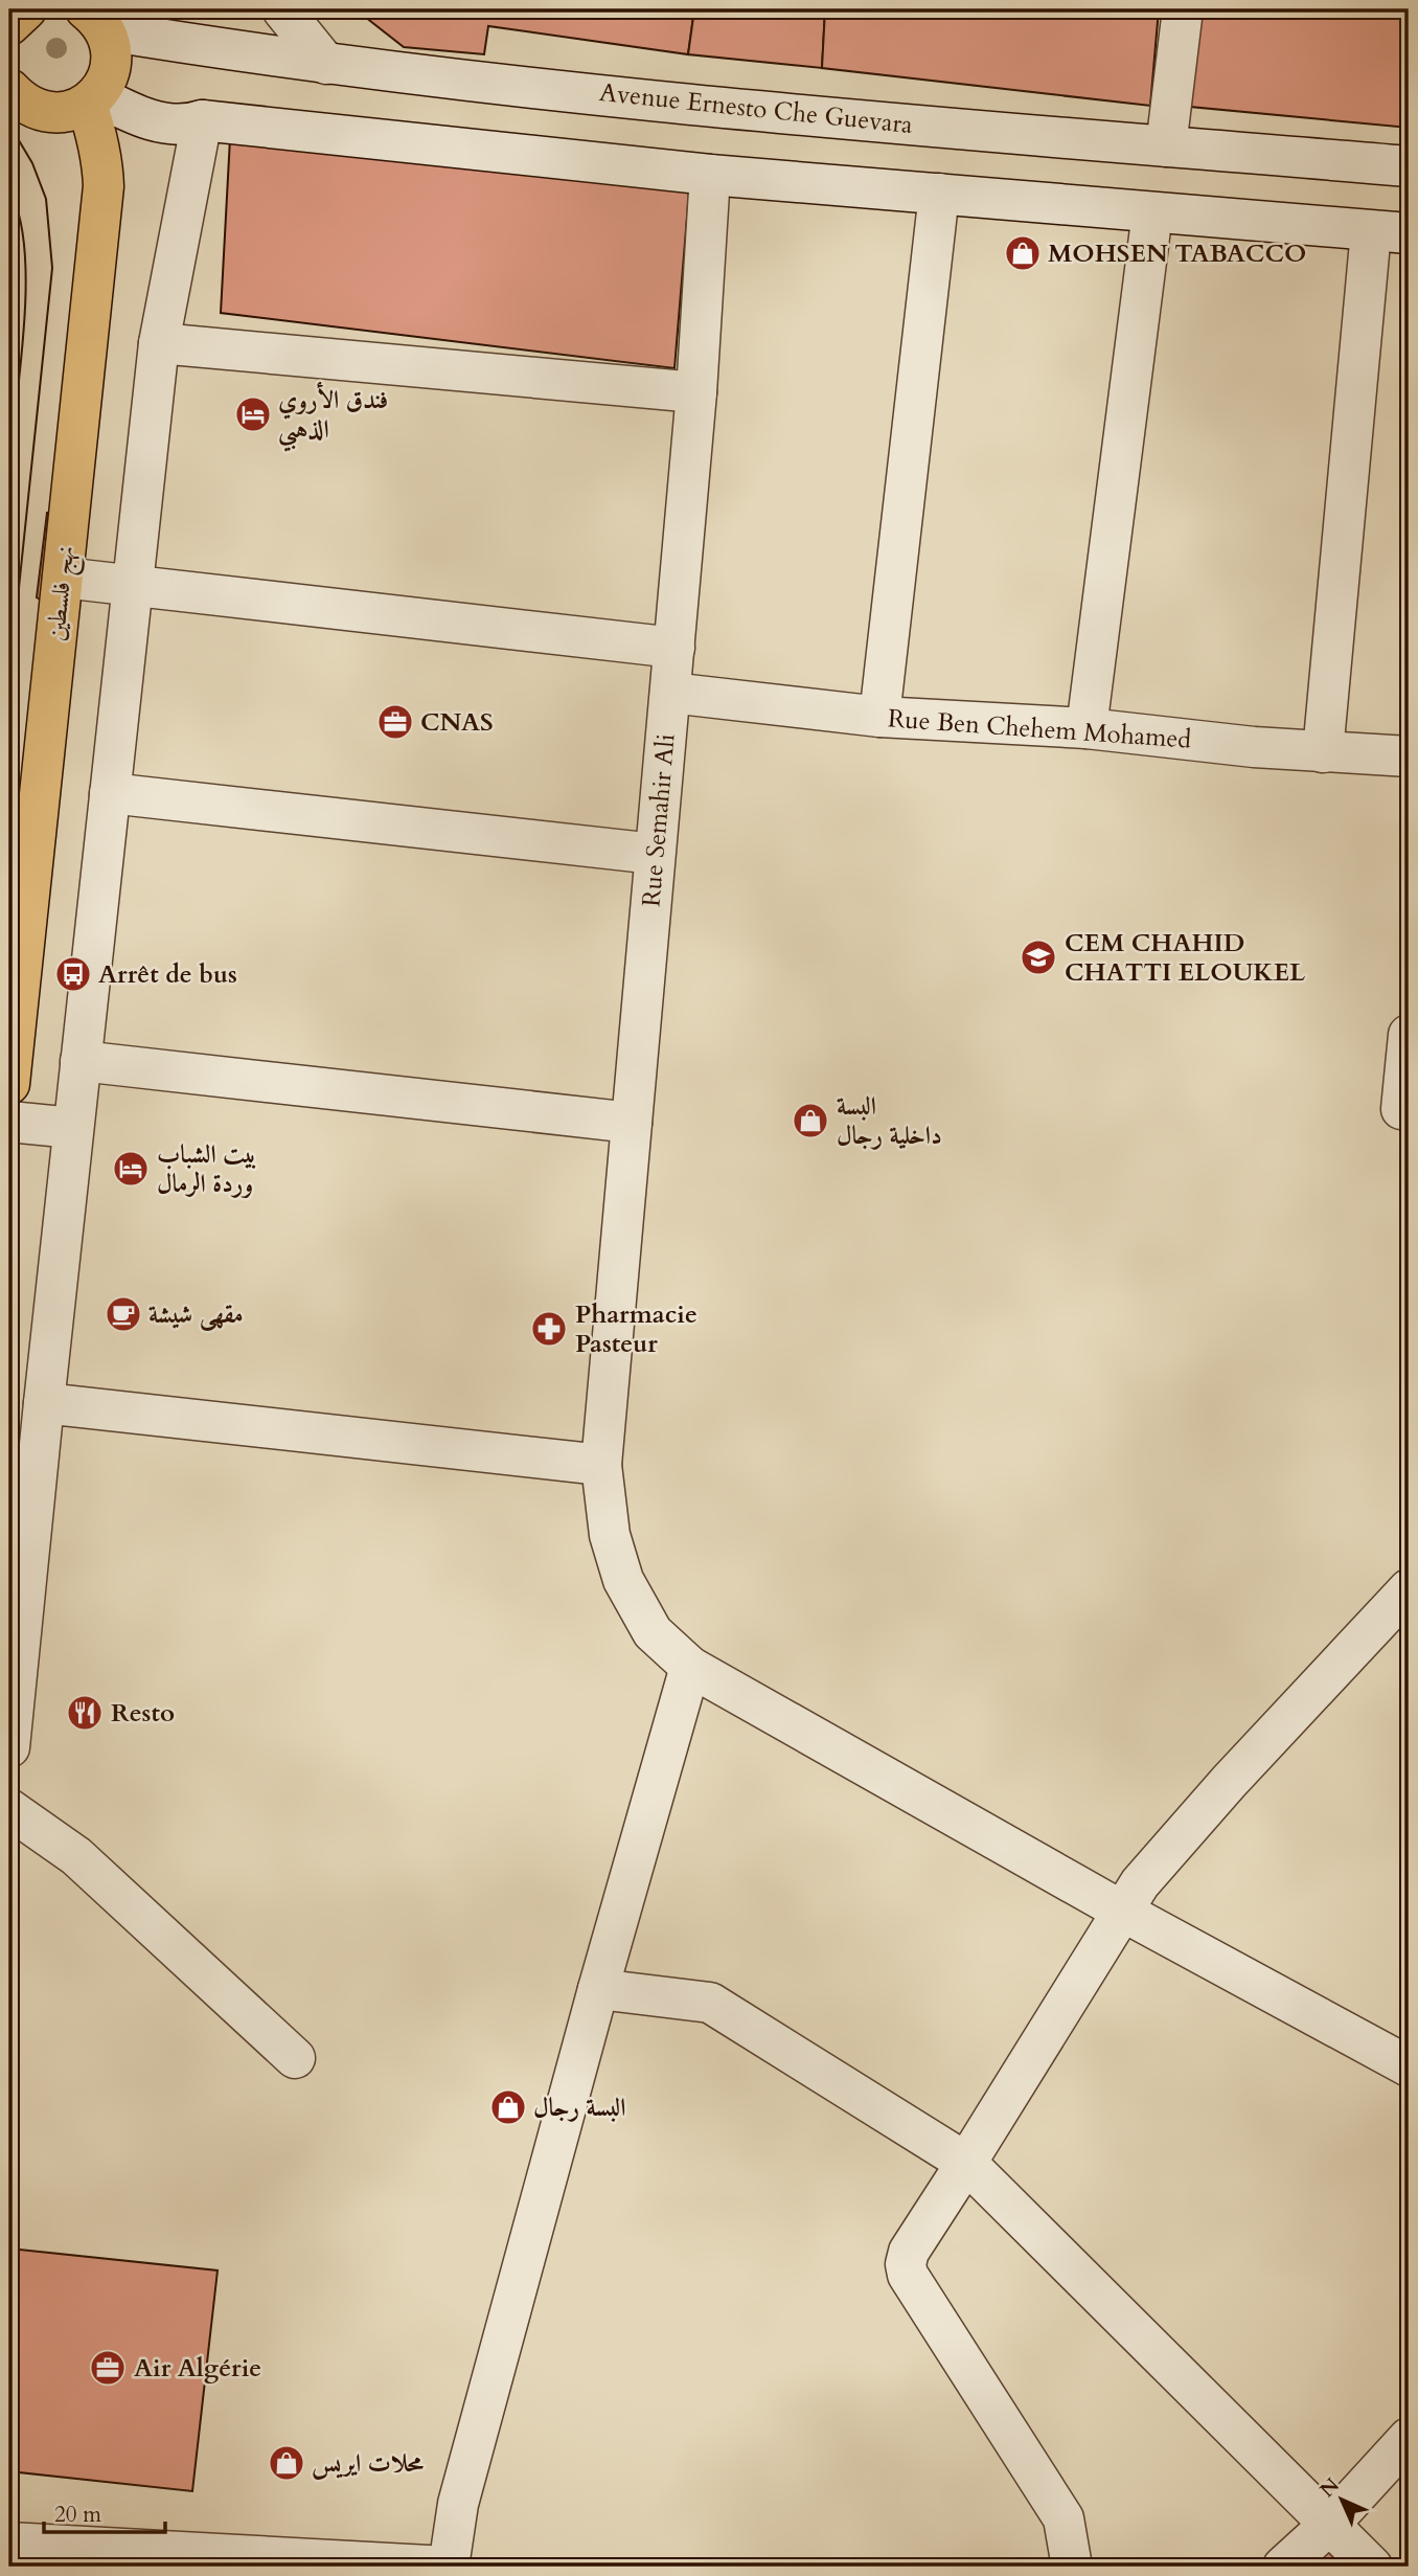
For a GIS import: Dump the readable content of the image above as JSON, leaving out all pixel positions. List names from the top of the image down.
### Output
{
  "streets": {
    "main road": ["نهج فلسطين"],
    "street": ["Avenue Ernesto Che Guevara", "Rue Ben Chehem Mohamed", "Rue Semahir Ali"]
  },
  "crossings": [
    ["Rue Ben Chehem Mohamed", "Rue Semahir Ali"]
  ],
  "places": {
    "shop": [
      "MOHSEN TABACCO",
      "البسة داخلية رجال",
      "البسة رجال",
      "محلات ايريس"
    ],
    "hotel": ["فندق الأروي الذهبي", "بيت الشباب وردة الرمال"],
    "office": ["CNAS", "Air Algérie"],
    "school or university": ["CEM CHAHID CHATTI ELOUKEL"],
    "bus stop": ["Arrêt de bus"],
    "cafe": ["مقهى شيشة"],
    "pharmacy": ["Pharmacie Pasteur"],
    "restaurant": ["Resto"]
  },
  "scale_bar": "20 m",
  "north": "top left"
}
